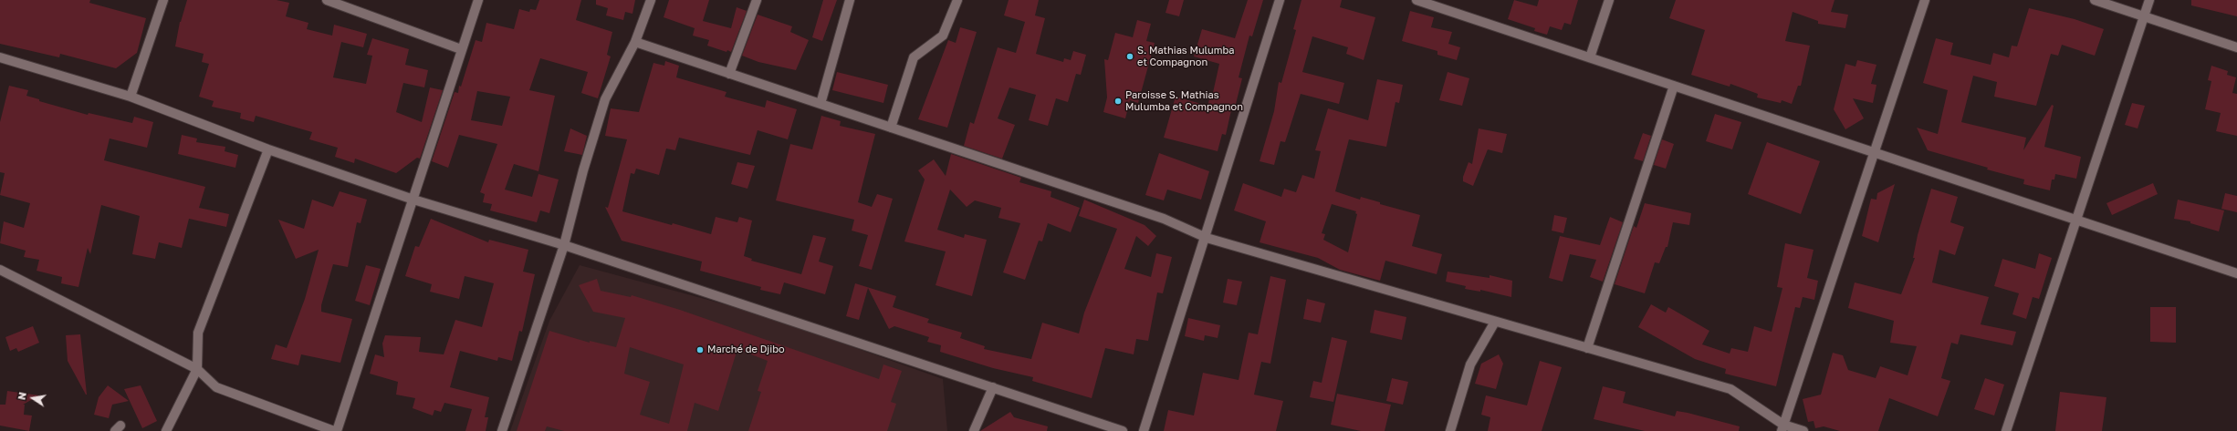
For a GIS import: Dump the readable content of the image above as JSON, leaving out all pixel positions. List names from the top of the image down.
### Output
{
  "places": ["S. Mathias Mulumba et Compagnon", "Paroisse S. Mathias Mulumba et Compagnon", "Marché de Djibo"],
  "north": "left"
}
